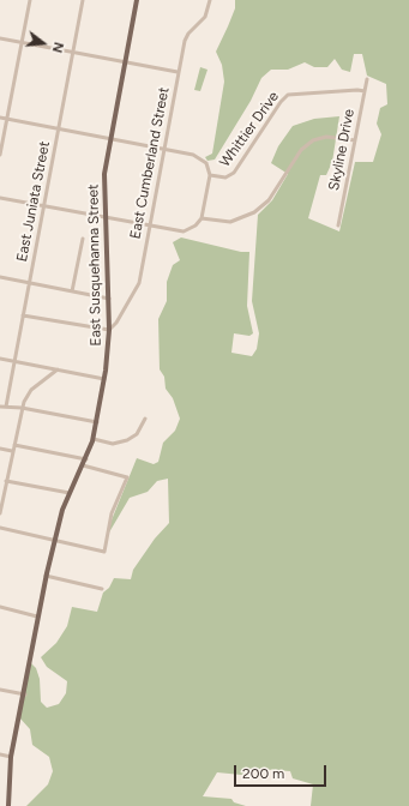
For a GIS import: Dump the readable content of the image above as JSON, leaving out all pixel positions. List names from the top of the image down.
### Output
{
  "streets": {
    "main road": ["East Susquehanna Street"],
    "street": [
      "Whittier Drive",
      "Skyline Drive",
      "East Cumberland Street",
      "East Juniata Street"
    ]
  },
  "crossings": [
    ["Whittier Drive", "Skyline Drive"],
    ["East Cumberland Street", "East Susquehanna Street"]
  ],
  "scale_bar": "200 m",
  "north": "right"
}
